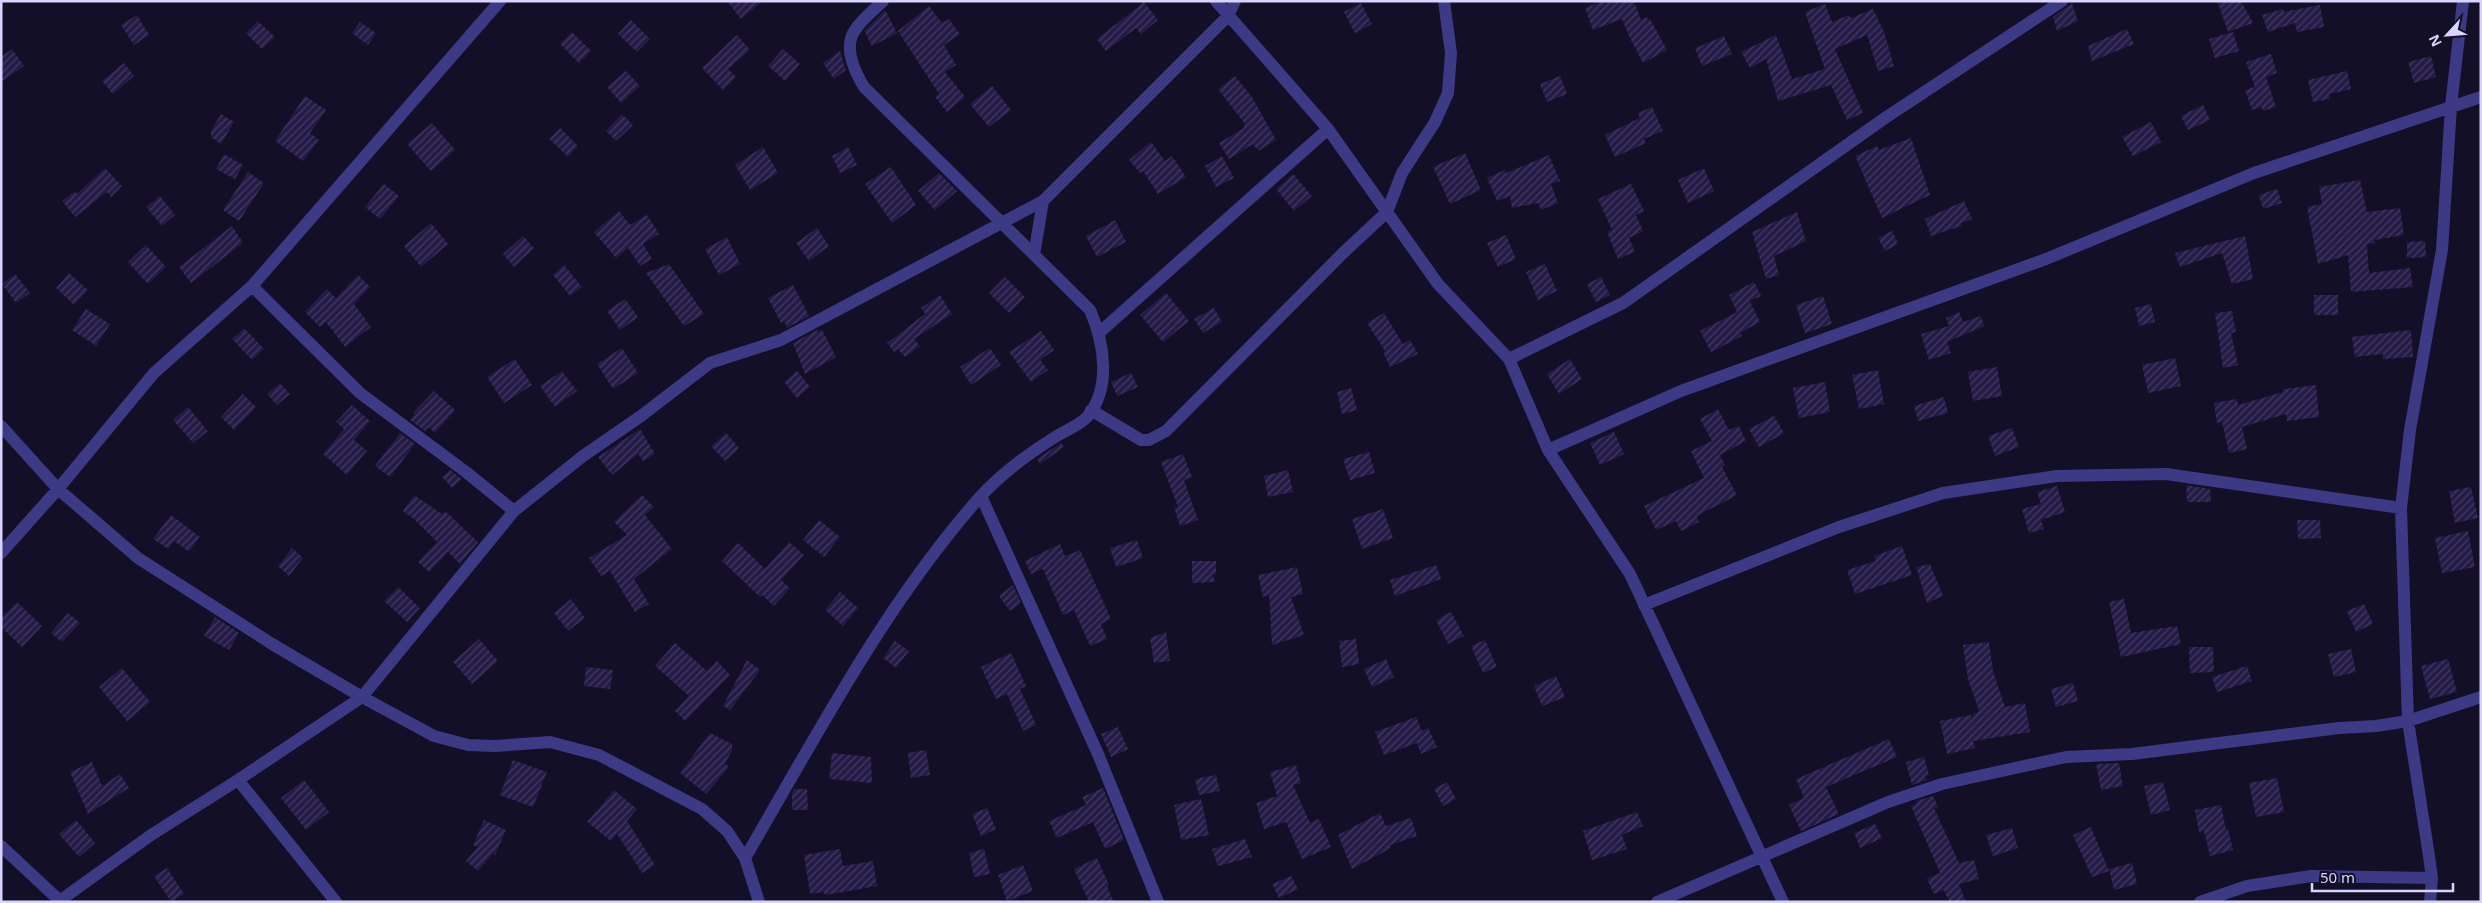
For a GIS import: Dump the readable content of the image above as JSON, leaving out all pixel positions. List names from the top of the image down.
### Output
{
  "scale_bar": "50 m",
  "north": "bottom left"
}
